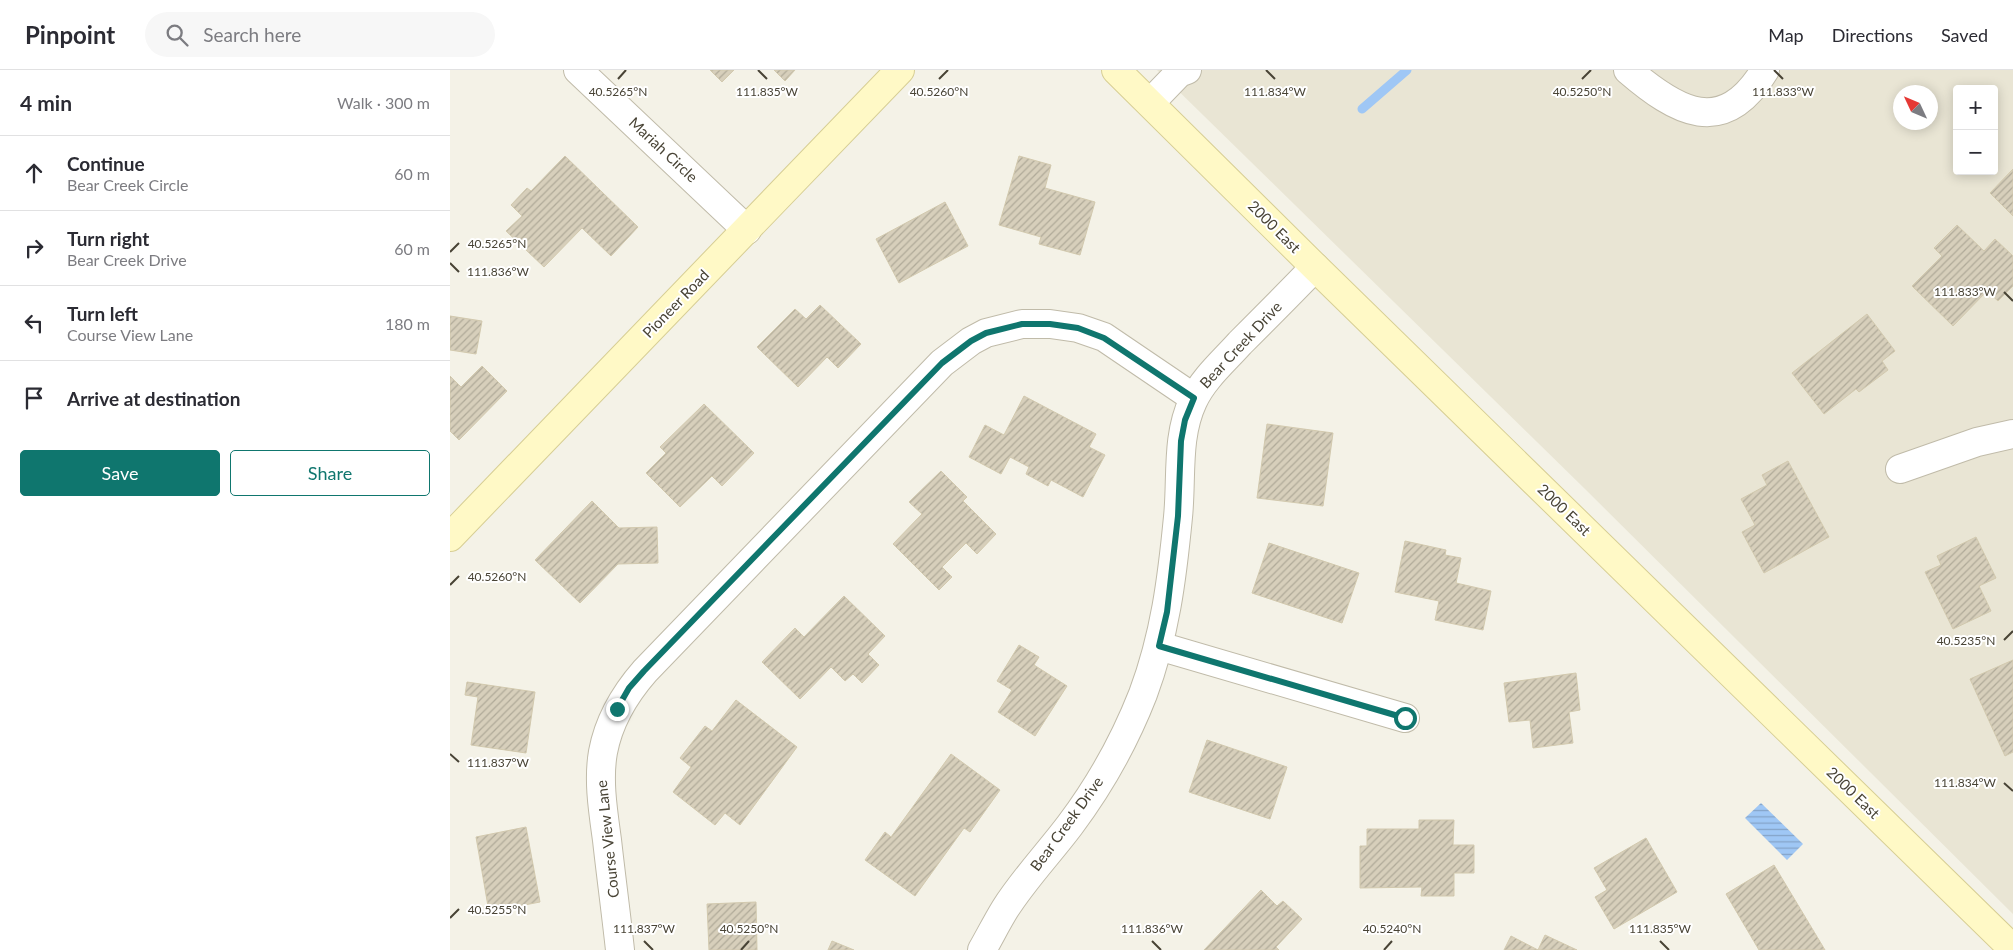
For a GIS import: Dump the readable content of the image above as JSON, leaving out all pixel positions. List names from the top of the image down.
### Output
{
  "streets": {
    "street": [
      "Mariah Circle",
      "2000 East",
      "Pioneer Road",
      "Bear Creek Drive",
      "Course View Lane"
    ]
  },
  "crossings": [
    ["Mariah Circle", "Pioneer Road"],
    ["2000 East", "Bear Creek Drive"],
    ["Bear Creek Drive", "Course View Lane"]
  ],
  "north": "top left",
  "page": {
    "header": "Pinpoint",
    "search": "Search here",
    "nav": ["Map", "Directions", "Saved"],
    "heading": ["4 min", "Walk · 300 m"],
    "map_buttons": ["+", "−"],
    "list": [
      ["Continue", "Bear Creek Circle", "60 m"],
      ["Turn right", "Bear Creek Drive", "60 m"],
      ["Turn left", "Course View Lane", "180 m"],
      "Arrive at destination"
    ],
    "buttons": ["Save", "Share"]
  },
  "coordinates": [
    "111.835°W",
    "111.834°W",
    "111.833°W",
    "40.5265°N",
    "40.5260°N",
    "40.5250°N",
    "111.836°W",
    "40.5235°N",
    "111.837°W",
    "40.5255°N",
    "40.5240°N"
  ]
}
